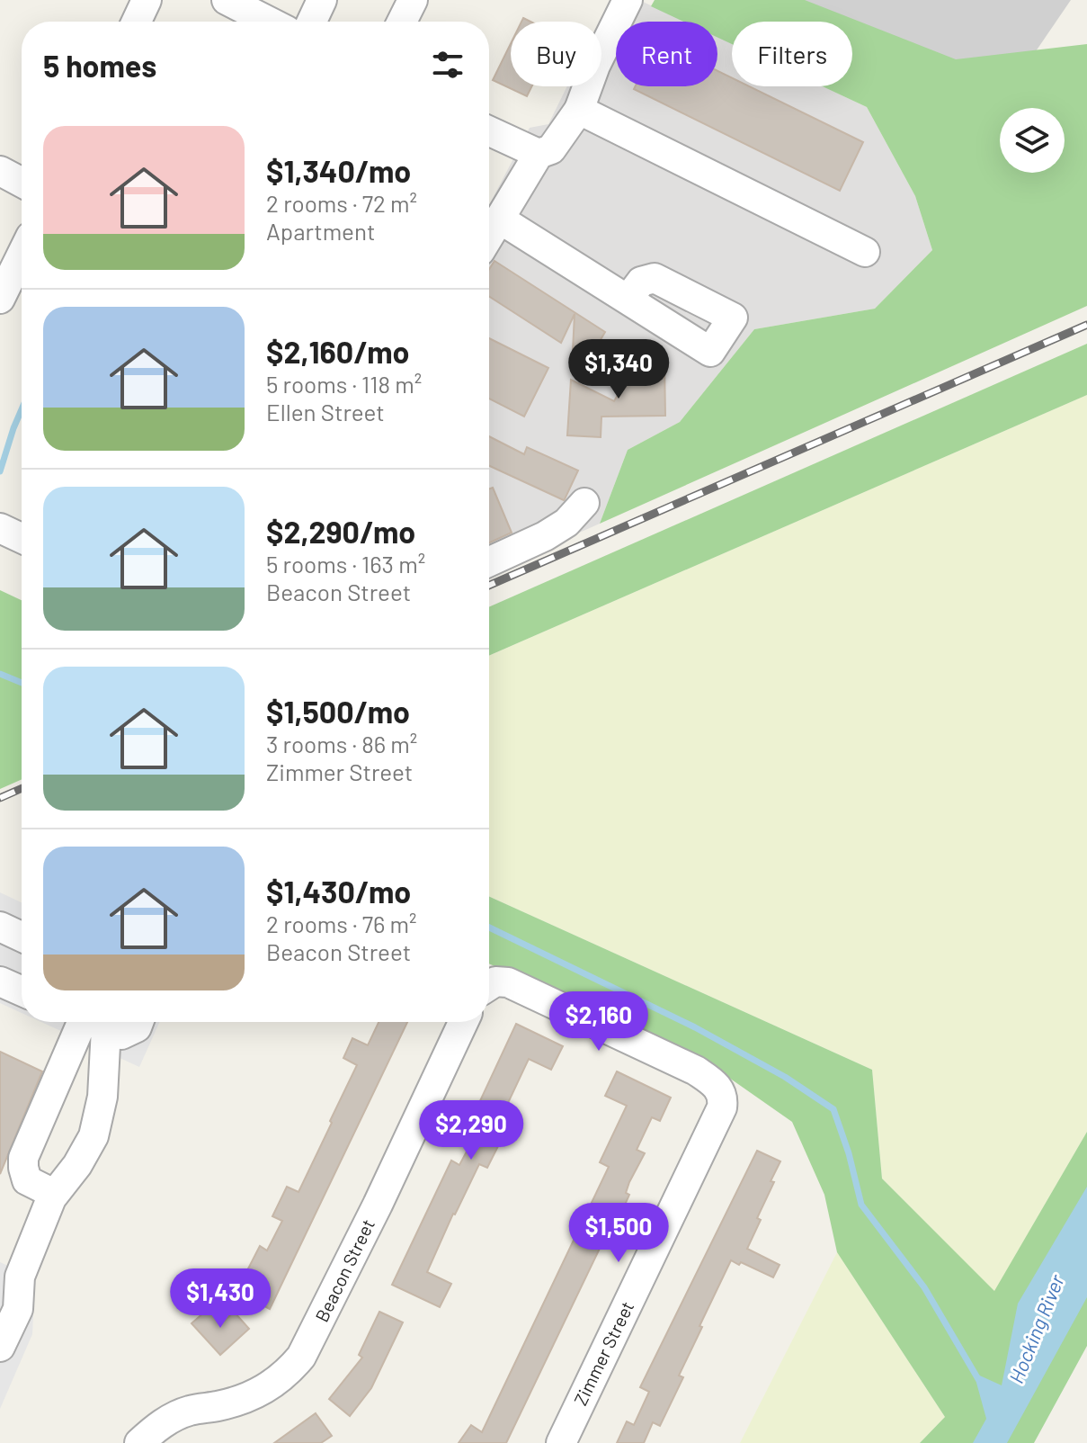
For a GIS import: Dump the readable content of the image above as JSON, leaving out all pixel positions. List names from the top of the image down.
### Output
{
  "streets": {
    "street": ["Beacon Street", "Zimmer Street"]
  },
  "water": ["Hocking River"],
  "page": {
    "chip": ["Buy", "Rent", "Filters"],
    "heading": "5 homes",
    "list": [
      {
        "name": "$1,340/mo",
        "note": "2 rooms · 72 m² · Apartment"
      },
      {
        "name": "$2,160/mo",
        "note": "5 rooms · 118 m² · Ellen Street"
      },
      {
        "name": "$2,290/mo",
        "note": "5 rooms · 163 m² · Beacon Street"
      },
      {
        "name": "$1,500/mo",
        "note": "3 rooms · 86 m² · Zimmer Street"
      },
      {
        "name": "$1,430/mo",
        "note": "2 rooms · 76 m² · Beacon Street"
      }
    ],
    "price": [
      "$1,340",
      "$2,160",
      "$2,290",
      "$1,500",
      "$1,430"
    ]
  }
}
